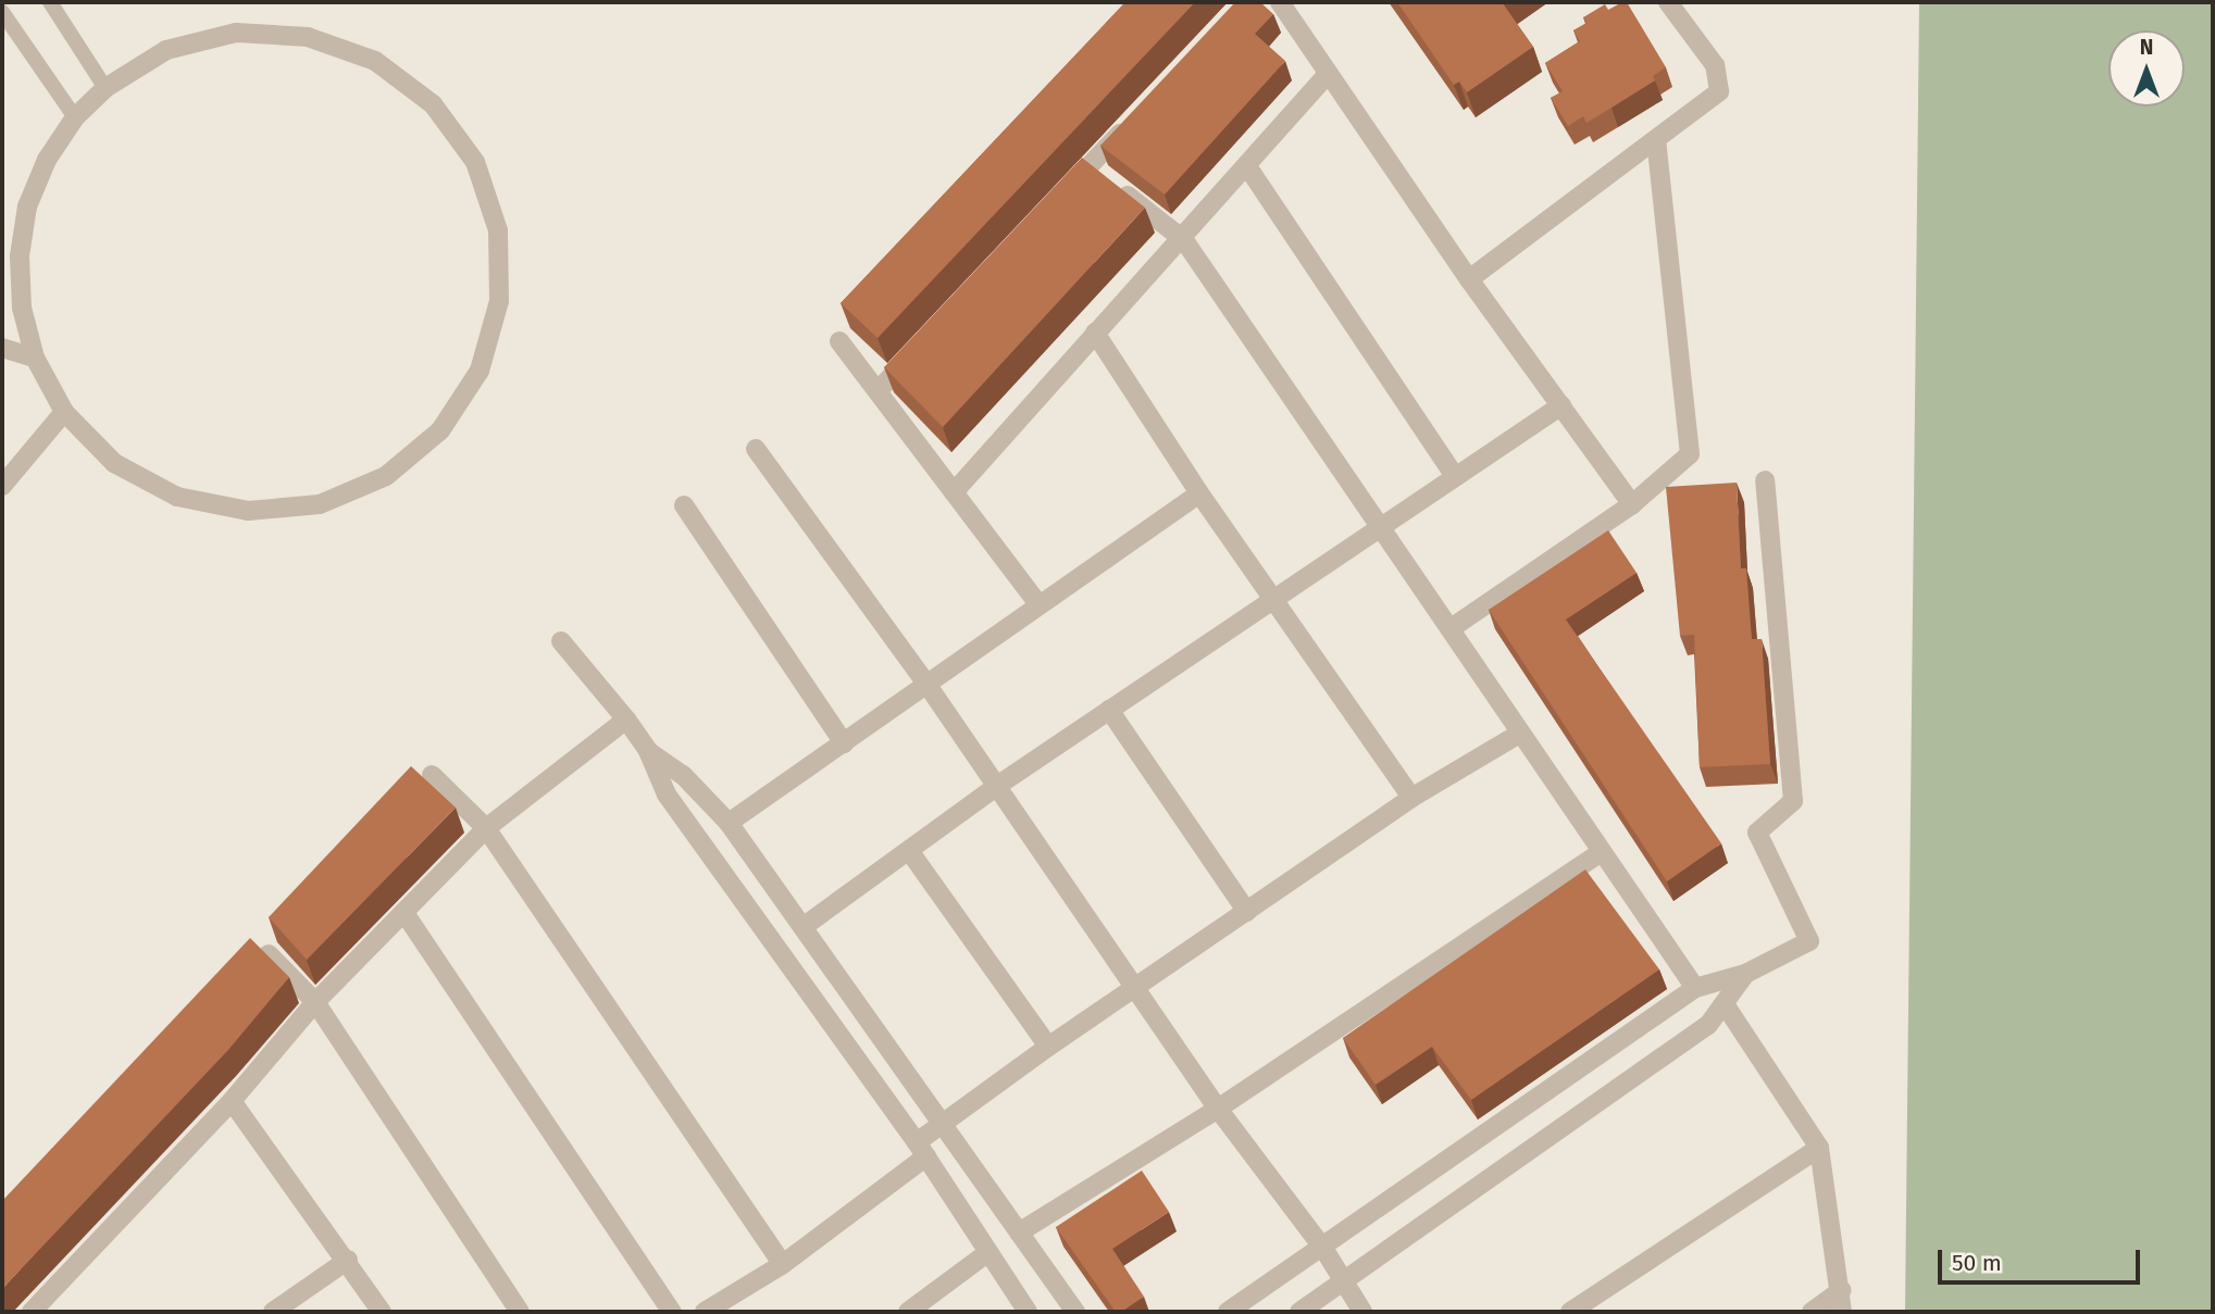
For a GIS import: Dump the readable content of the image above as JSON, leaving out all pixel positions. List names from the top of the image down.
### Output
{
  "scale_bar": "50 m",
  "north": "top"
}
